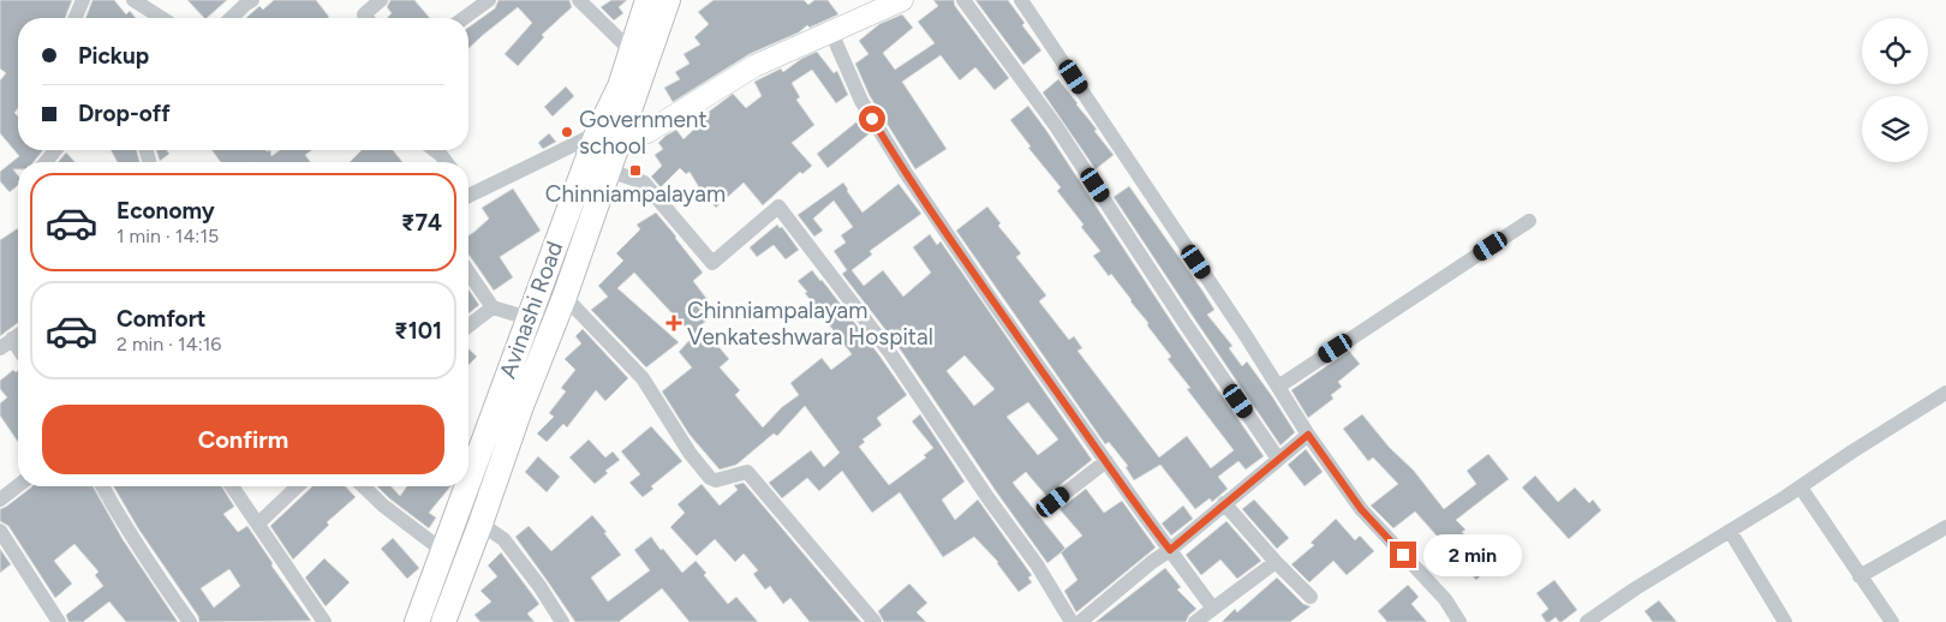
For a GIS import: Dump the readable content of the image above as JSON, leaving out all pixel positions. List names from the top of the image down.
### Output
{
  "streets": {
    "main road": ["Avinashi Road"]
  },
  "places": {
    "other": ["Government school"],
    "transit": ["Chinniampalayam"],
    "health": ["Chinniampalayam Venkateshwara Hospital"]
  },
  "page": {
    "banner": ["Pickup", "Drop-off"],
    "list": [
      {
        "name": "Economy",
        "note": "1 min · 14:15",
        "value": "₹74"
      },
      {
        "name": "Comfort",
        "note": "2 min · 14:16",
        "value": "₹101"
      }
    ],
    "buttons": "Confirm",
    "bubble": "2 min"
  }
}
